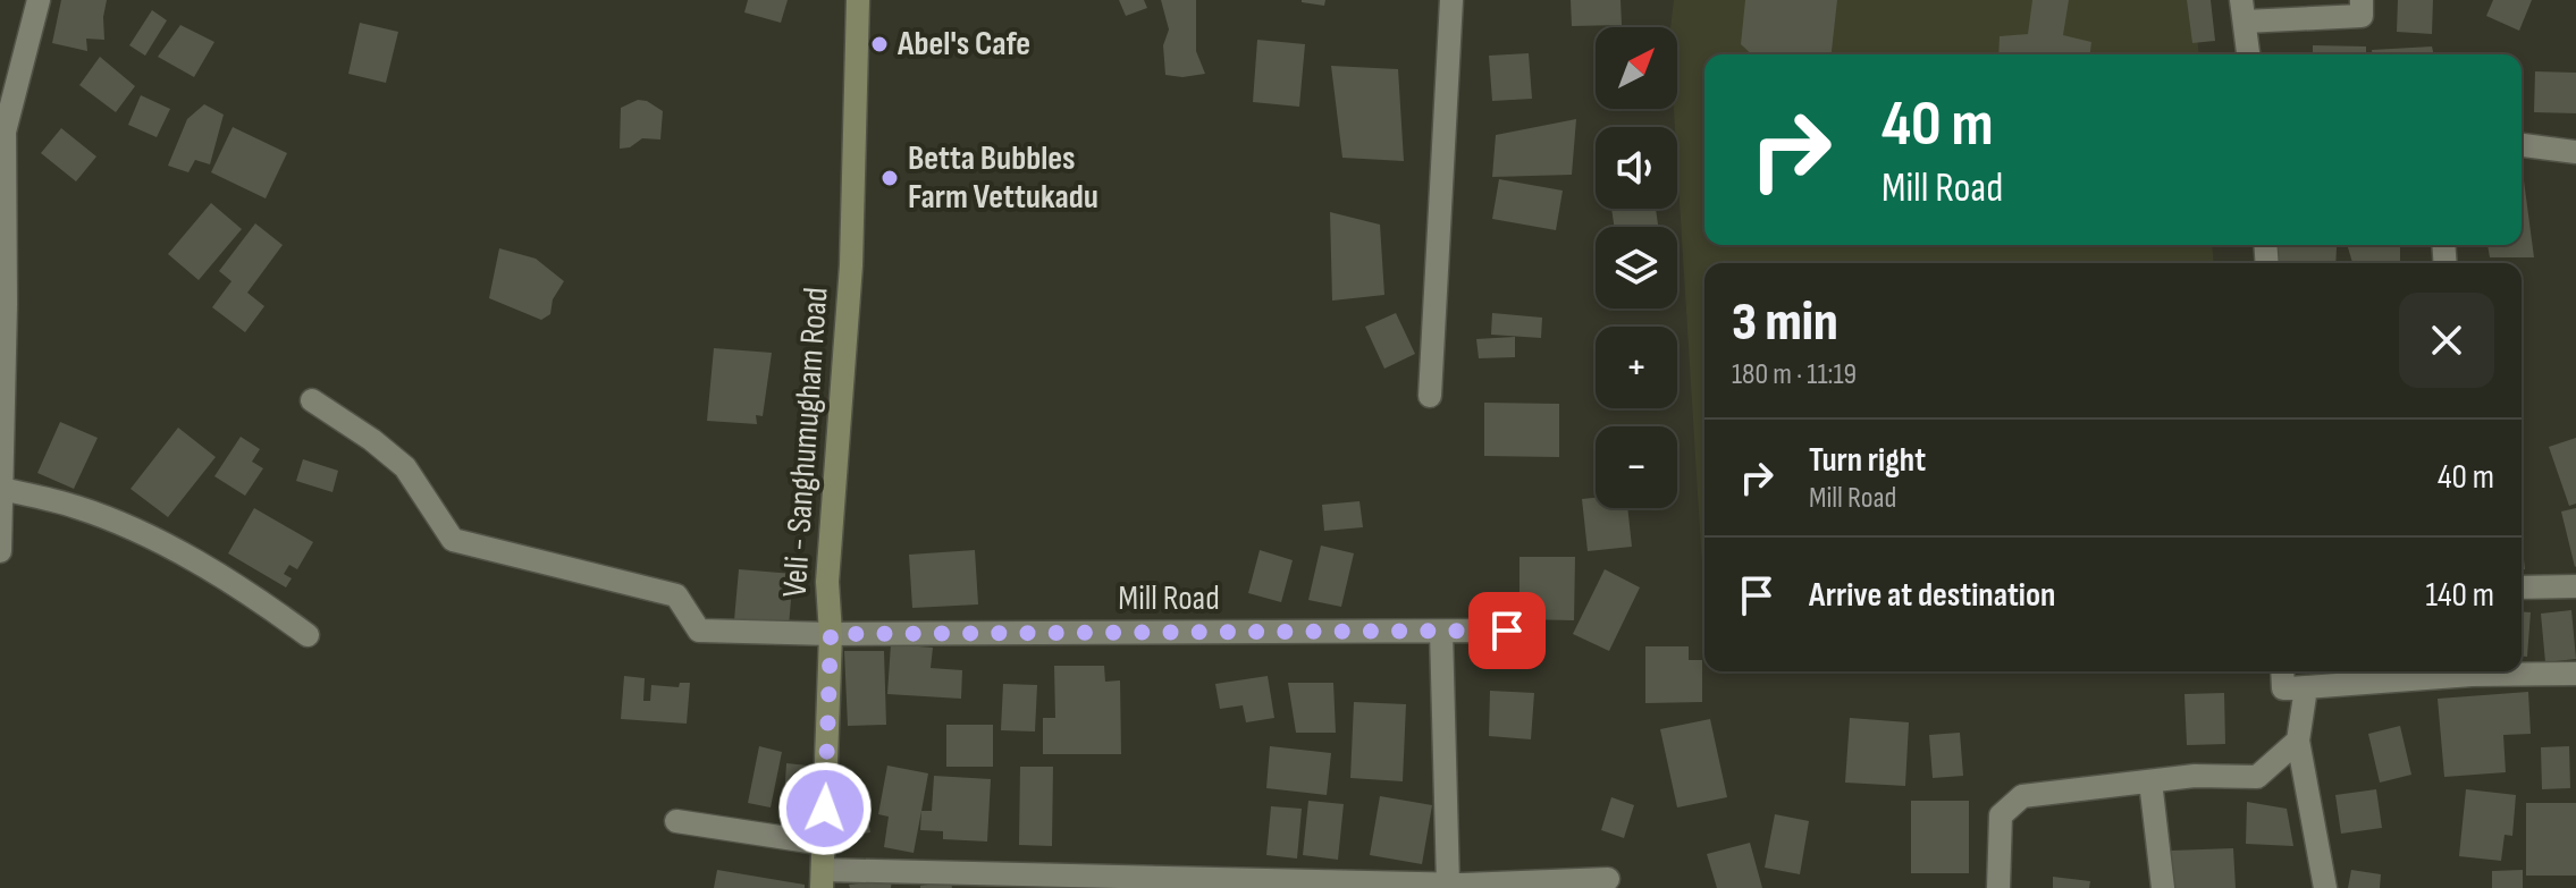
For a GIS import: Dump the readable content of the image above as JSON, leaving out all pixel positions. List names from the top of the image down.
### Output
{
  "streets": {
    "main road": ["Veli - Sanghumugham Road"],
    "street": ["Mill Road"]
  },
  "crossings": [
    ["Veli - Sanghumugham Road", "Mill Road"]
  ],
  "places": ["Abel's Cafe", "Betta Bubbles Farm Vettukadu"],
  "north": "top right",
  "page": {
    "map_buttons": ["+", "−"],
    "turn": ["40 m", "Mill Road"],
    "heading": ["3 min", "180 m · 11:19"],
    "list": [
      {
        "name": "Turn right",
        "note": "Mill Road",
        "value": "40 m"
      },
      {
        "name": "Arrive at destination",
        "value": "140 m"
      }
    ]
  }
}
